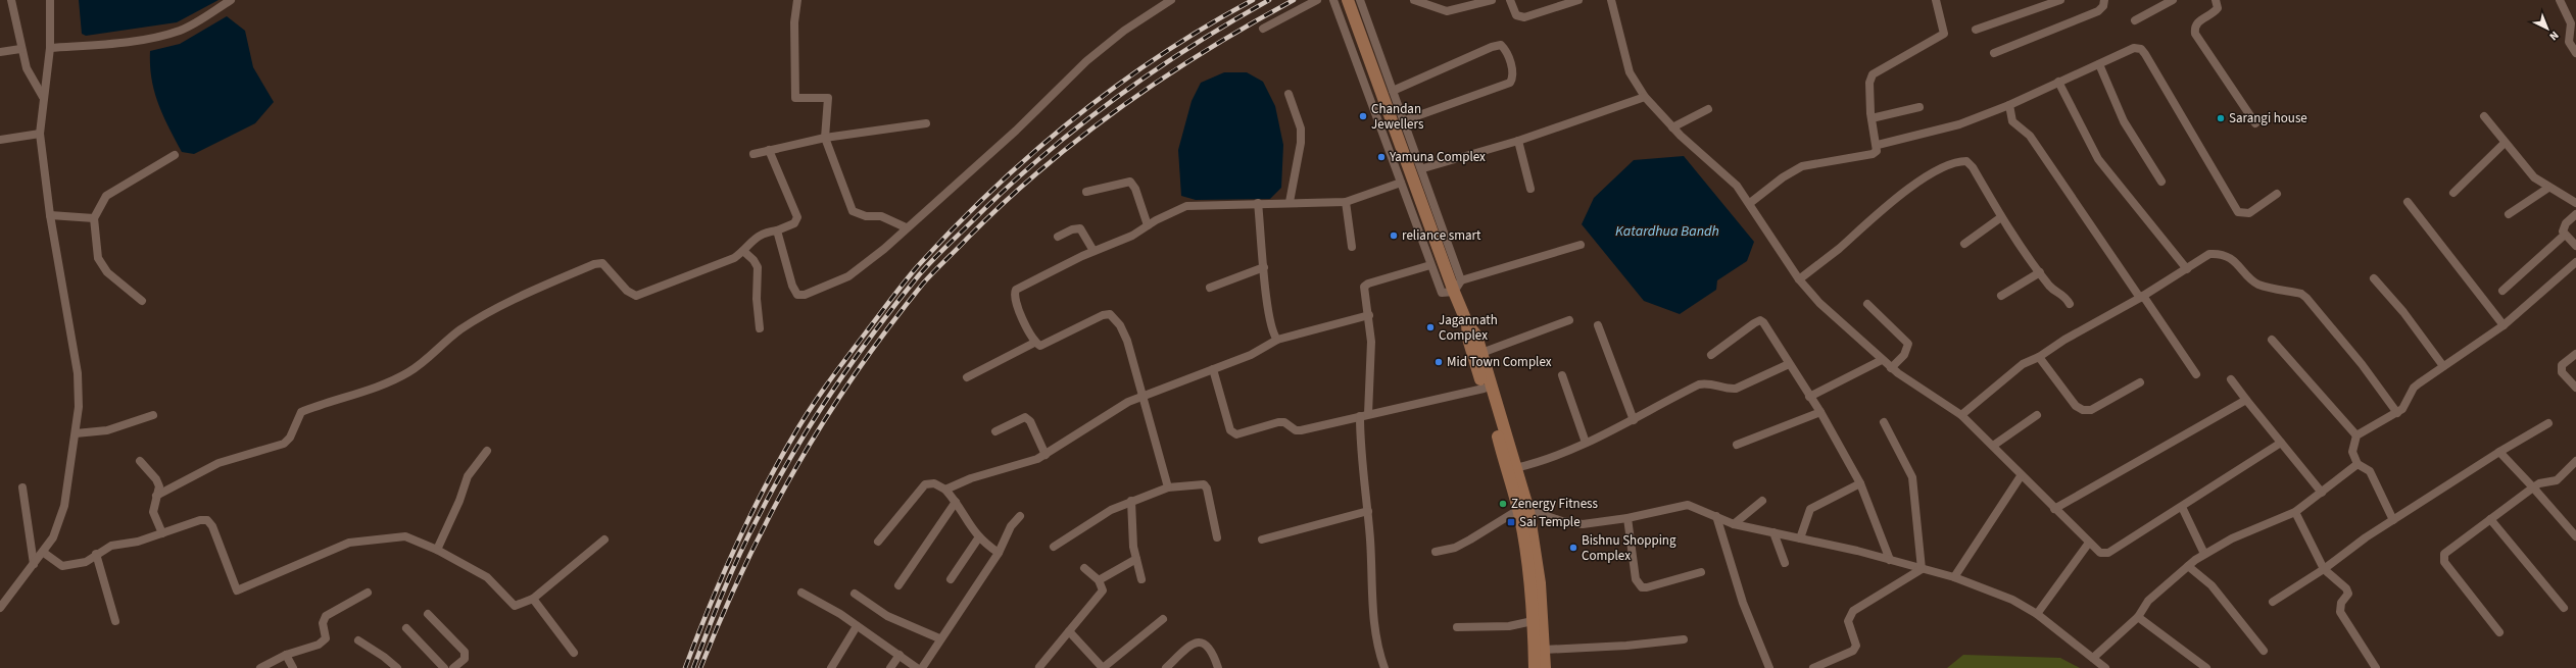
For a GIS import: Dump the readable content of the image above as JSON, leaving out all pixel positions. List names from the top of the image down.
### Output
{
  "water": ["Katardhua Bandh"],
  "places": {
    "other": [
      "Chandan Jewellers",
      "Sarangi house",
      "Yamuna Complex",
      "reliance smart",
      "Jagannath Complex",
      "Mid Town Complex",
      "Zenergy Fitness",
      "Bishnu Shopping Complex"
    ],
    "transit": ["Sai Temple"]
  },
  "north": "bottom right"
}
